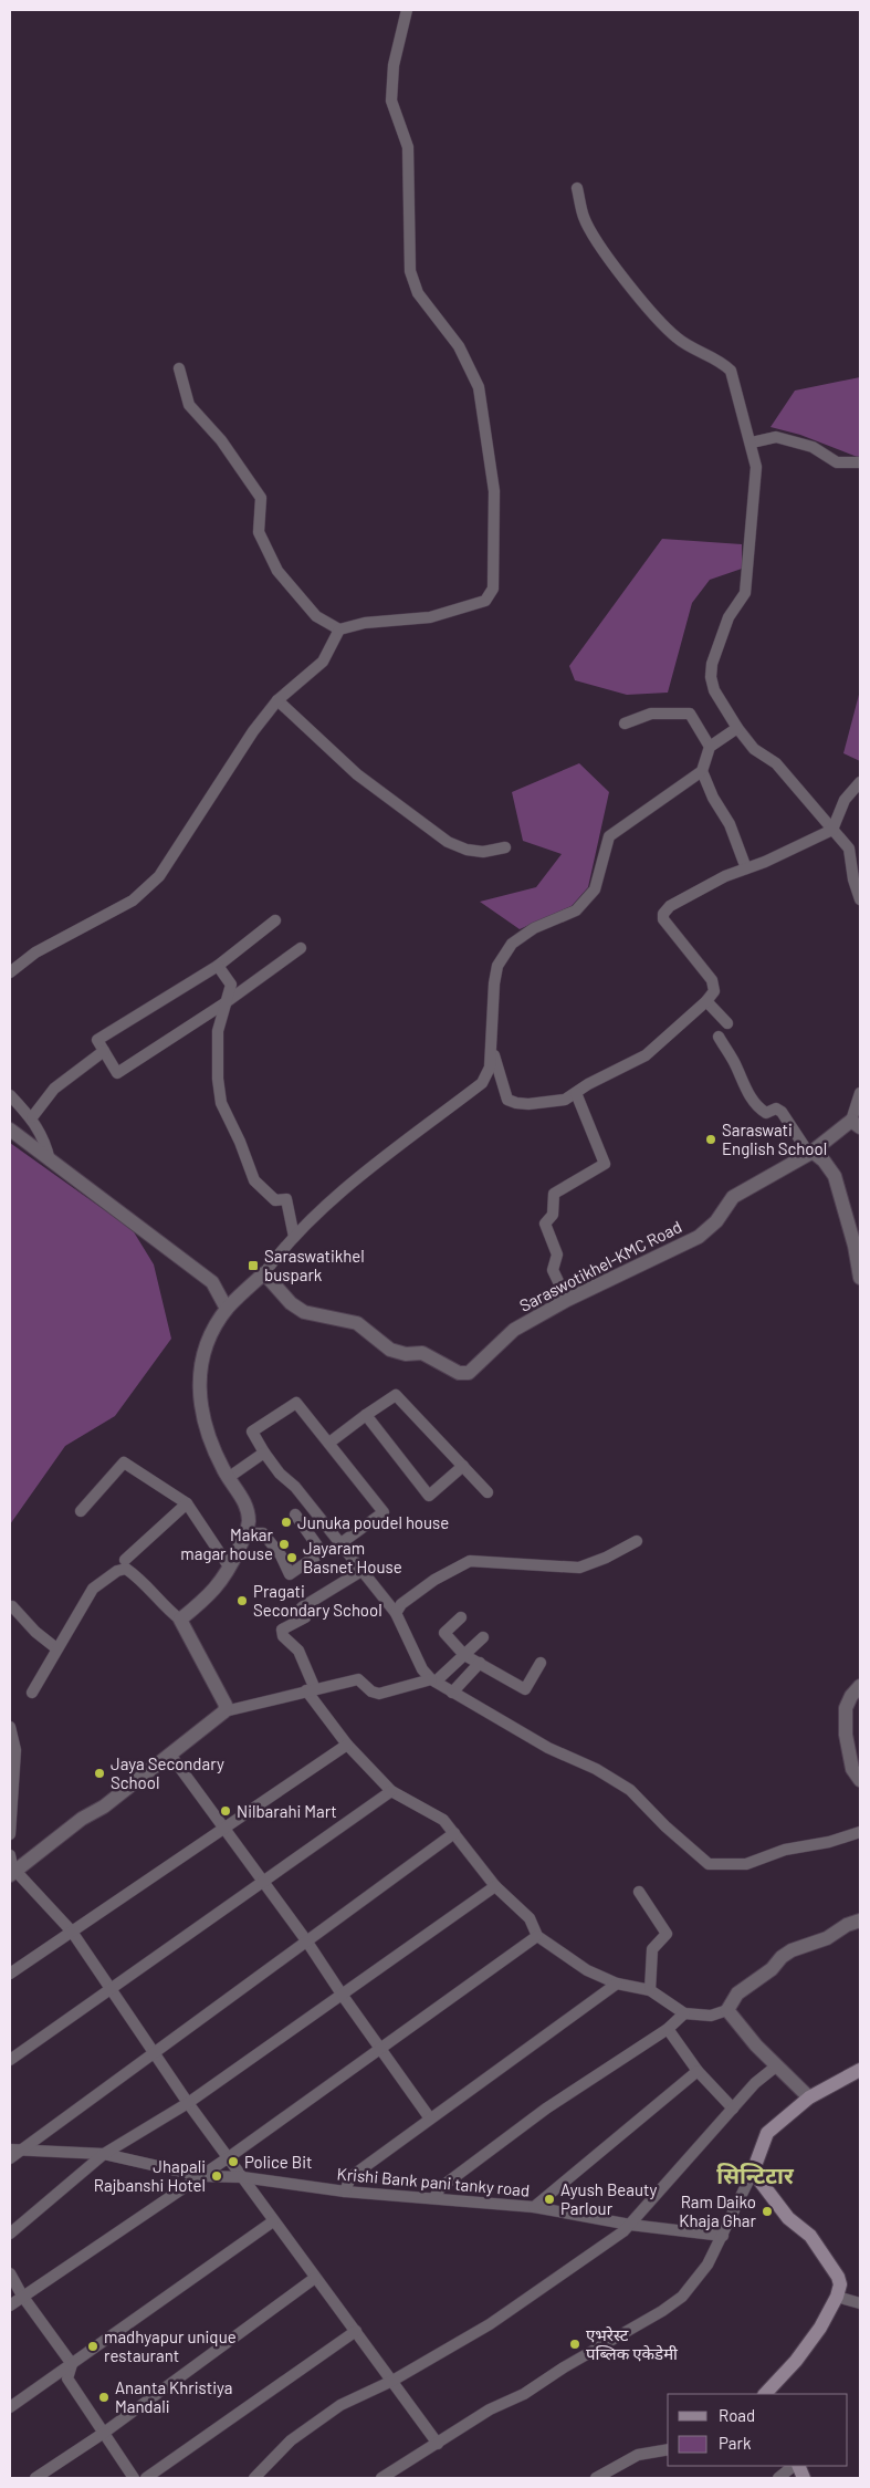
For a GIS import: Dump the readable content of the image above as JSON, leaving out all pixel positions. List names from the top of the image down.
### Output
{
  "streets": {
    "street": ["Saraswotikhel-KMC Road", "Krishi Bank pani tanky road"]
  },
  "districts": ["सिन्टिटार"],
  "places": {
    "other": [
      "Saraswati English School",
      "Junuka poudel house",
      "Makar magar house",
      "Jayaram Basnet House",
      "Pragati Secondary School",
      "Jaya Secondary School",
      "Nilbarahi Mart",
      "Police Bit",
      "Jhapali Rajbanshi Hotel",
      "Ayush Beauty Parlour",
      "Ram Daiko Khaja Ghar",
      "एभरेस्ट पब्लिक एकेडेमी",
      "madhyapur unique restaurant",
      "Ananta Khristiya Mandali"
    ],
    "transit": ["Saraswatikhel buspark"]
  },
  "legend": ["Road", "Park"]
}
